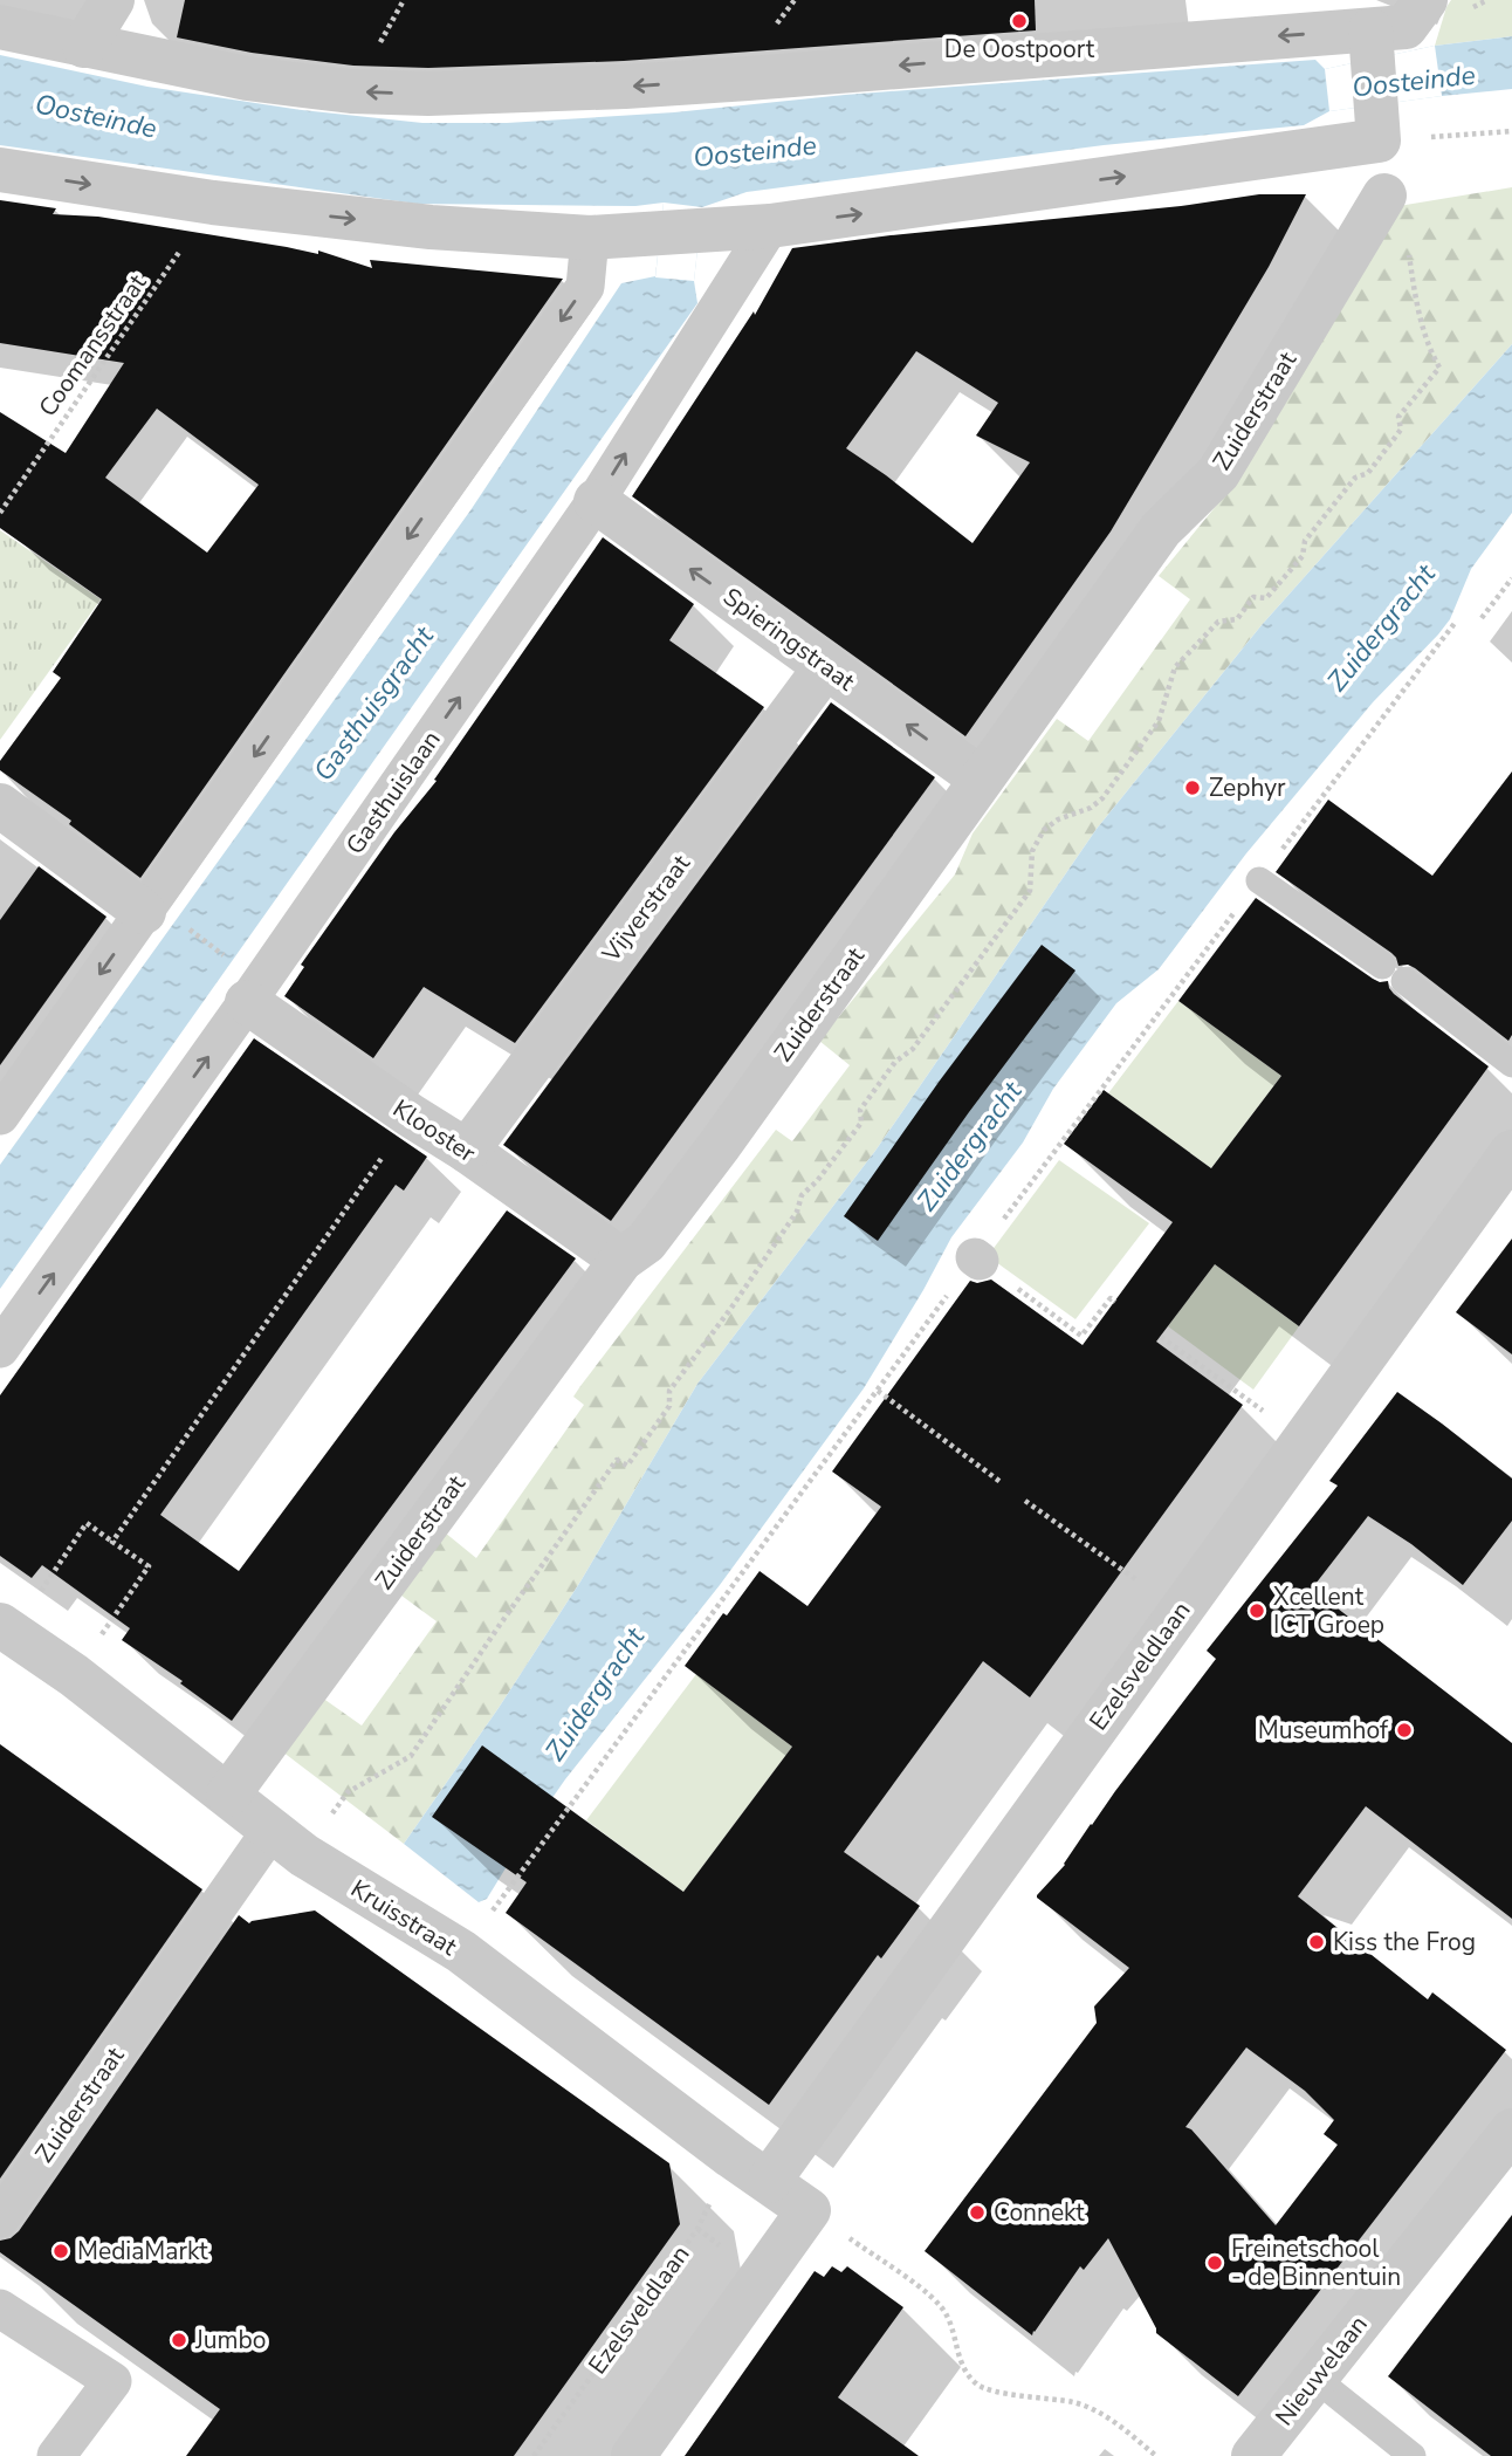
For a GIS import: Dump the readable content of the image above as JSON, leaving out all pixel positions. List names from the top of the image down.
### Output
{
  "streets": {
    "street": [
      "Zuiderstraat",
      "Spieringstraat",
      "Gasthuislaan",
      "Vijverstraat",
      "Klooster",
      "Ezelsveldlaan",
      "Kruisstraat",
      "Nieuwelaan"
    ],
    "path": ["Coomansstraat"]
  },
  "crossings": [
    ["Zuiderstraat", "Spieringstraat"],
    ["Zuiderstraat", "Klooster"],
    ["Zuiderstraat", "Kruisstraat"],
    ["Spieringstraat", "Gasthuislaan"],
    ["Spieringstraat", "Vijverstraat"],
    ["Gasthuislaan", "Klooster"],
    ["Vijverstraat", "Klooster"],
    ["Ezelsveldlaan", "Kruisstraat"]
  ],
  "one_way": ["Spieringstraat"],
  "water": ["Oosteinde", "Zuidergracht", "Gasthuisgracht"],
  "places": [
    "De Oostpoort",
    "Zephyr",
    "Xcellent ICT Groep",
    "Museumhof",
    "Kiss the Frog",
    "Connekt",
    "MediaMarkt",
    "Freinetschool - de Binnentuin",
    "Jumbo"
  ]
}
